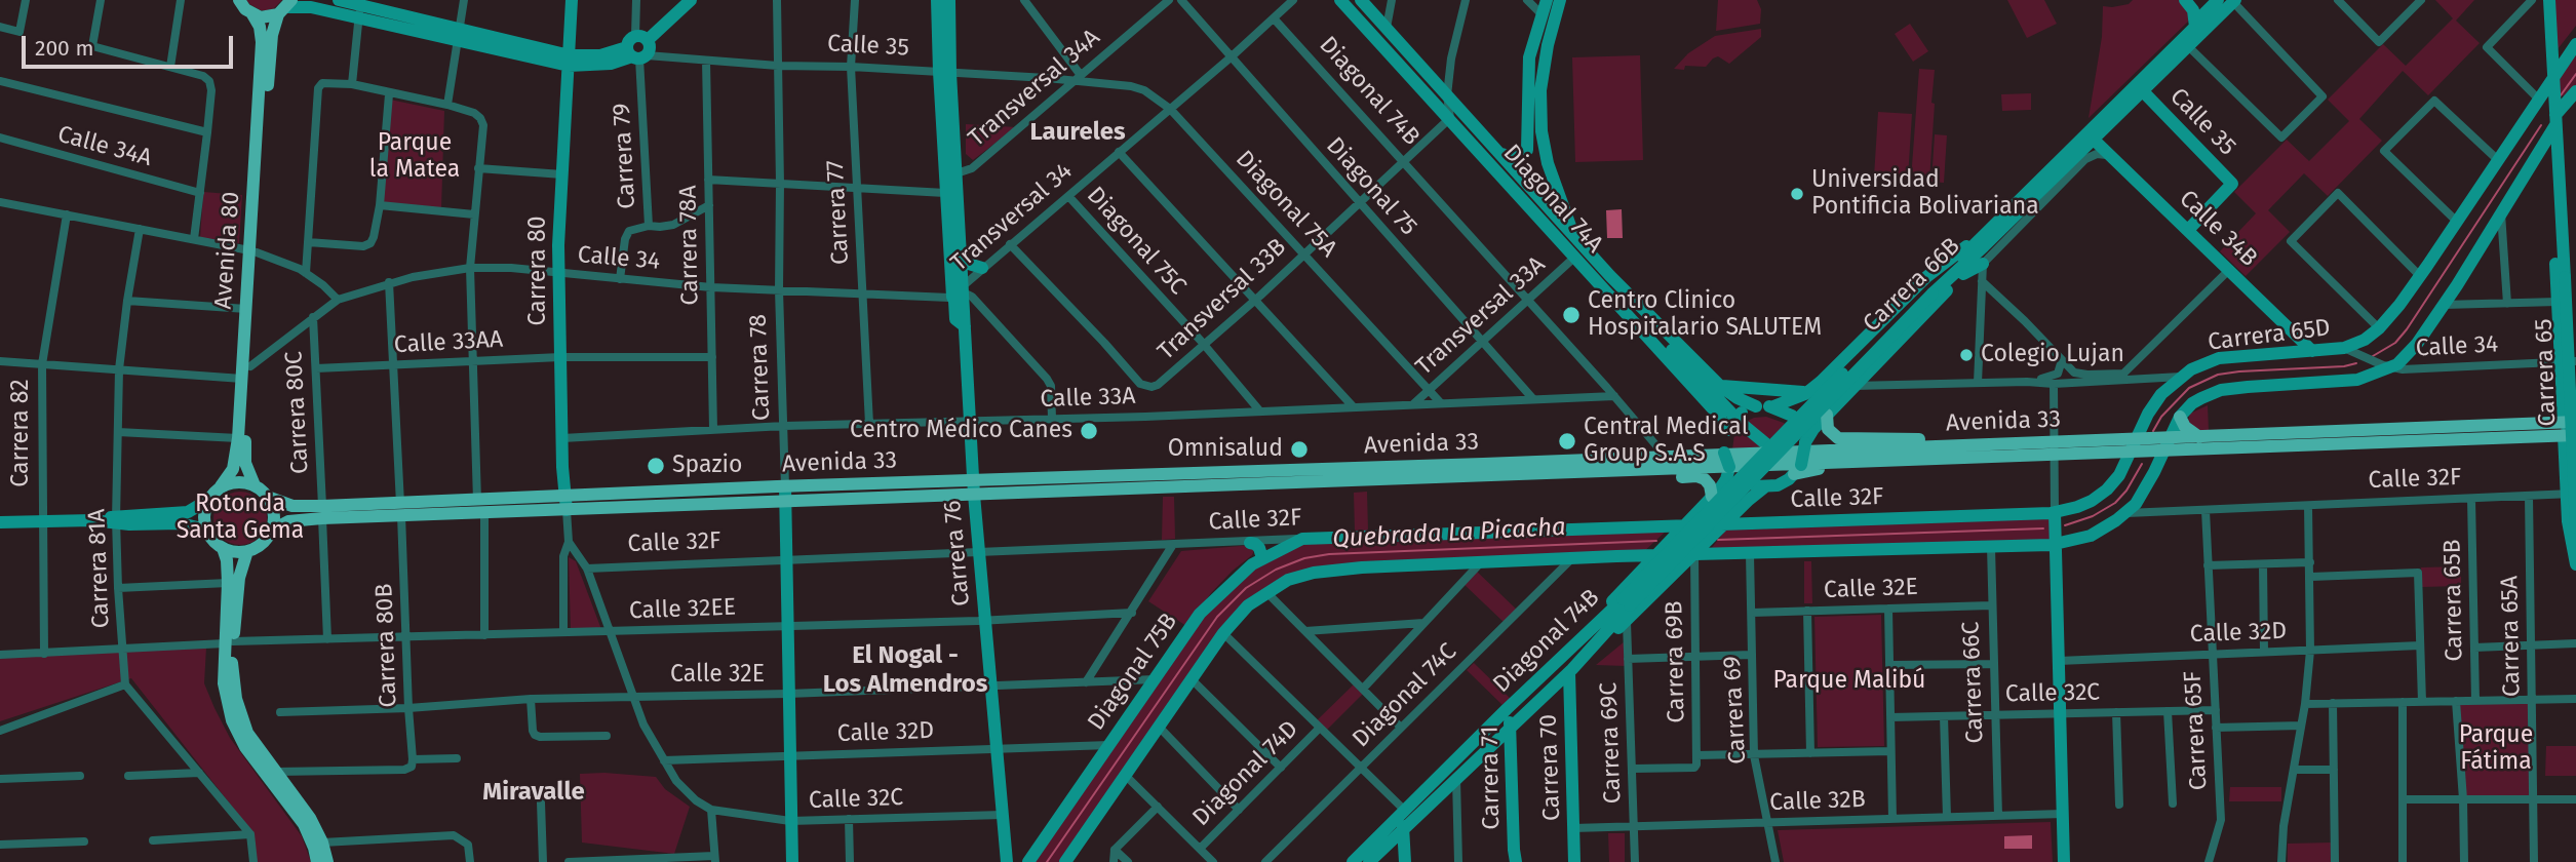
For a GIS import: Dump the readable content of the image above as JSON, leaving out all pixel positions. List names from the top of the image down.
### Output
{
  "streets": {
    "main road": ["Avenida 80", "Avenida 33"],
    "street": [
      "Calle 35",
      "Transversal 34A",
      "Diagonal 74B",
      "Calle 34A",
      "Carrera 79",
      "Diagonal 75",
      "Diagonal 74A",
      "Diagonal 75A",
      "Carrera 77",
      "Transversal 34",
      "Calle 34B",
      "Diagonal 75C",
      "Carrera 78A",
      "Calle 34",
      "Carrera 80",
      "Carrera 66B",
      "Transversal 33B",
      "Transversal 33A",
      "Carrera 65D",
      "Calle 33AA",
      "Carrera 78",
      "Carrera 65",
      "Calle 33A",
      "Carrera 80C",
      "Carrera 82",
      "Calle 32F",
      "Carrera 76",
      "Carrera 81A",
      "Calle 32E",
      "Carrera 65B",
      "Calle 32EE",
      "Calle 32D",
      "Carrera 65A",
      "Carrera 80B",
      "Carrera 69B",
      "Diagonal 75B",
      "Carrera 66C",
      "Calle 32C",
      "Diagonal 74C",
      "Carrera 69",
      "Carrera 65F",
      "Carrera 69C",
      "Carrera 70",
      "Diagonal 74D",
      "Carrera 71",
      "Calle 32B"
    ]
  },
  "crossings": [
    ["Calle 35", "Transversal 34A"],
    ["Calle 35", "Carrera 79"],
    ["Calle 35", "Diagonal 75A"],
    ["Calle 35", "Carrera 77"],
    ["Calle 35", "Calle 34B"],
    ["Calle 35", "Carrera 78A"],
    ["Calle 35", "Avenida 80"],
    ["Calle 35", "Carrera 80"],
    ["Calle 35", "Carrera 66B"],
    ["Calle 35", "Carrera 78"],
    ["Calle 35", "Carrera 76"],
    ["Transversal 34A", "Diagonal 75A"],
    ["Transversal 34A", "Carrera 76"],
    ["Diagonal 74B", "Transversal 34"],
    ["Diagonal 74B", "Carrera 66B"],
    ["Diagonal 74B", "Transversal 33B"],
    ["Diagonal 74B", "Transversal 33A"],
    ["Diagonal 74B", "Calle 33A"],
    ["Diagonal 74B", "Avenida 33"],
    ["Diagonal 74B", "Carrera 70"],
    ["Diagonal 74B", "Carrera 71"],
    ["Carrera 79", "Calle 34"],
    ["Diagonal 75", "Transversal 34"],
    ["Diagonal 75", "Transversal 33B"],
    ["Diagonal 75", "Transversal 33A"],
    ["Diagonal 75", "Calle 33A"],
    ["Diagonal 74A", "Transversal 33B"],
    ["Diagonal 74A", "Transversal 33A"],
    ["Diagonal 75A", "Transversal 34"],
    ["Diagonal 75A", "Transversal 33B"],
    ["Diagonal 75A", "Transversal 33A"],
    ["Diagonal 75A", "Calle 33A"],
    ["Carrera 77", "Calle 34"],
    ["Carrera 77", "Calle 33A"],
    ["Transversal 34", "Diagonal 75C"],
    ["Transversal 34", "Calle 34"],
    ["Transversal 34", "Transversal 33B"],
    ["Transversal 34", "Carrera 76"],
    ["Calle 34B", "Carrera 66B"],
    ["Calle 34B", "Carrera 65D"],
    ["Diagonal 75C", "Transversal 33B"],
    ["Diagonal 75C", "Calle 33A"],
    ["Carrera 78A", "Calle 34"],
    ["Carrera 78A", "Calle 33AA"],
    ["Carrera 78A", "Calle 33A"],
    ["Avenida 80", "Avenida 33"],
    ["Calle 34", "Carrera 80"],
    ["Calle 34", "Carrera 65D"],
    ["Calle 34", "Carrera 78"],
    ["Calle 34", "Carrera 65"],
    ["Calle 34", "Carrera 76"],
    ["Calle 34", "Carrera 80B"],
    ["Carrera 80", "Calle 33AA"],
    ["Carrera 80", "Calle 33A"],
    ["Carrera 80", "Avenida 33"],
    ["Carrera 80", "Calle 32EE"],
    ["Carrera 66B", "Avenida 33"],
    ["Transversal 33A", "Calle 33A"],
    ["Carrera 65D", "Carrera 65"],
    ["Carrera 65D", "Avenida 33"],
    ["Carrera 65D", "Calle 32F"],
    ["Calle 33AA", "Carrera 80C"],
    ["Calle 33AA", "Carrera 80B"],
    ["Carrera 78", "Calle 33A"],
    ["Carrera 78", "Avenida 33"],
    ["Carrera 78", "Calle 32F"],
    ["Carrera 78", "Calle 32E"],
    ["Carrera 78", "Calle 32EE"],
    ["Carrera 78", "Calle 32D"],
    ["Carrera 78", "Calle 32C"],
    ["Carrera 65", "Avenida 33"],
    ["Carrera 65", "Calle 32F"],
    ["Calle 33A", "Carrera 76"],
    ["Carrera 80C", "Avenida 33"],
    ["Carrera 80C", "Calle 32EE"],
    ["Avenida 33", "Carrera 76"],
    ["Avenida 33", "Carrera 80B"],
    ["Carrera 82", "Calle 32EE"],
    ["Calle 32F", "Carrera 76"],
    ["Calle 32F", "Carrera 65B"],
    ["Calle 32F", "Carrera 65A"],
    ["Calle 32F", "Diagonal 75B"],
    ["Calle 32F", "Carrera 65F"],
    ["Carrera 76", "Calle 32E"],
    ["Carrera 76", "Calle 32EE"],
    ["Carrera 76", "Calle 32D"],
    ["Carrera 76", "Calle 32C"],
    ["Carrera 81A", "Calle 32EE"],
    ["Calle 32E", "Carrera 80B"],
    ["Calle 32E", "Diagonal 75B"],
    ["Calle 32E", "Carrera 66C"],
    ["Calle 32E", "Carrera 69"],
    ["Calle 32EE", "Carrera 80B"],
    ["Calle 32D", "Diagonal 75B"],
    ["Calle 32D", "Carrera 65F"],
    ["Carrera 69B", "Carrera 69C"],
    ["Carrera 66C", "Calle 32C"],
    ["Carrera 66C", "Calle 32B"],
    ["Calle 32C", "Carrera 65F"],
    ["Carrera 69", "Calle 32B"],
    ["Carrera 69C", "Calle 32B"],
    ["Carrera 70", "Calle 32B"]
  ],
  "districts": ["Laureles", "El Nogal - Los Almendros", "Miravalle"],
  "water": ["Quebrada La Picacha"],
  "parks": [
    "Parque la Matea",
    "Rotonda Santa Gema",
    "Parque Malibú",
    "Parque Fátima"
  ],
  "places": [
    "Universidad Pontificia Bolivariana",
    "Centro Clinico Hospitalario SALUTEM",
    "Colegio Lujan",
    "Centro Médico Canes",
    "Central Medical Group S.A.S",
    "Omnisalud",
    "Spazio"
  ],
  "scale_bar": "200 m"
}
